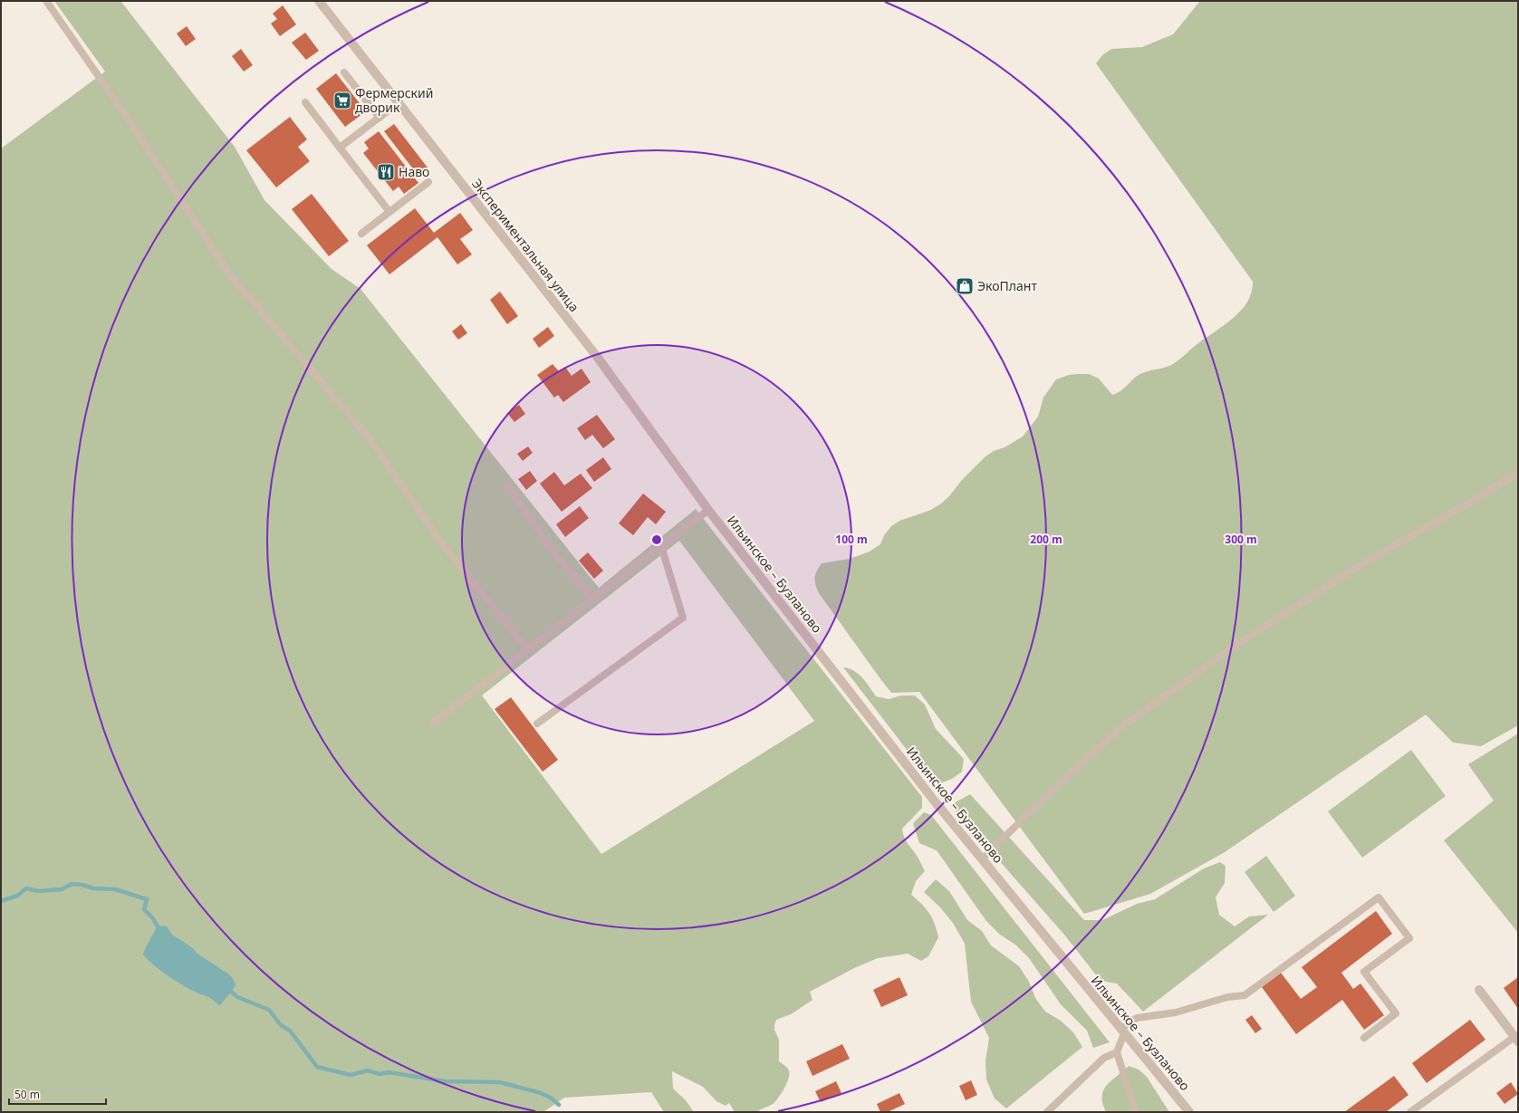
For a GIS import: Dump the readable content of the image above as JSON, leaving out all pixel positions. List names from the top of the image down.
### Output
{
  "streets": {
    "street": ["Экспериментальная улица", "Ильинское – Бузланово"]
  },
  "crossings": [
    ["Экспериментальная улица", "Ильинское – Бузланово"]
  ],
  "places": {
    "supermarket": ["Фермерский дворик"],
    "restaurant": ["Наво"],
    "shop": ["ЭкоПлант"]
  },
  "scale_bar": "50 m",
  "rings": ["100 m", "200 m", "300 m"]
}
